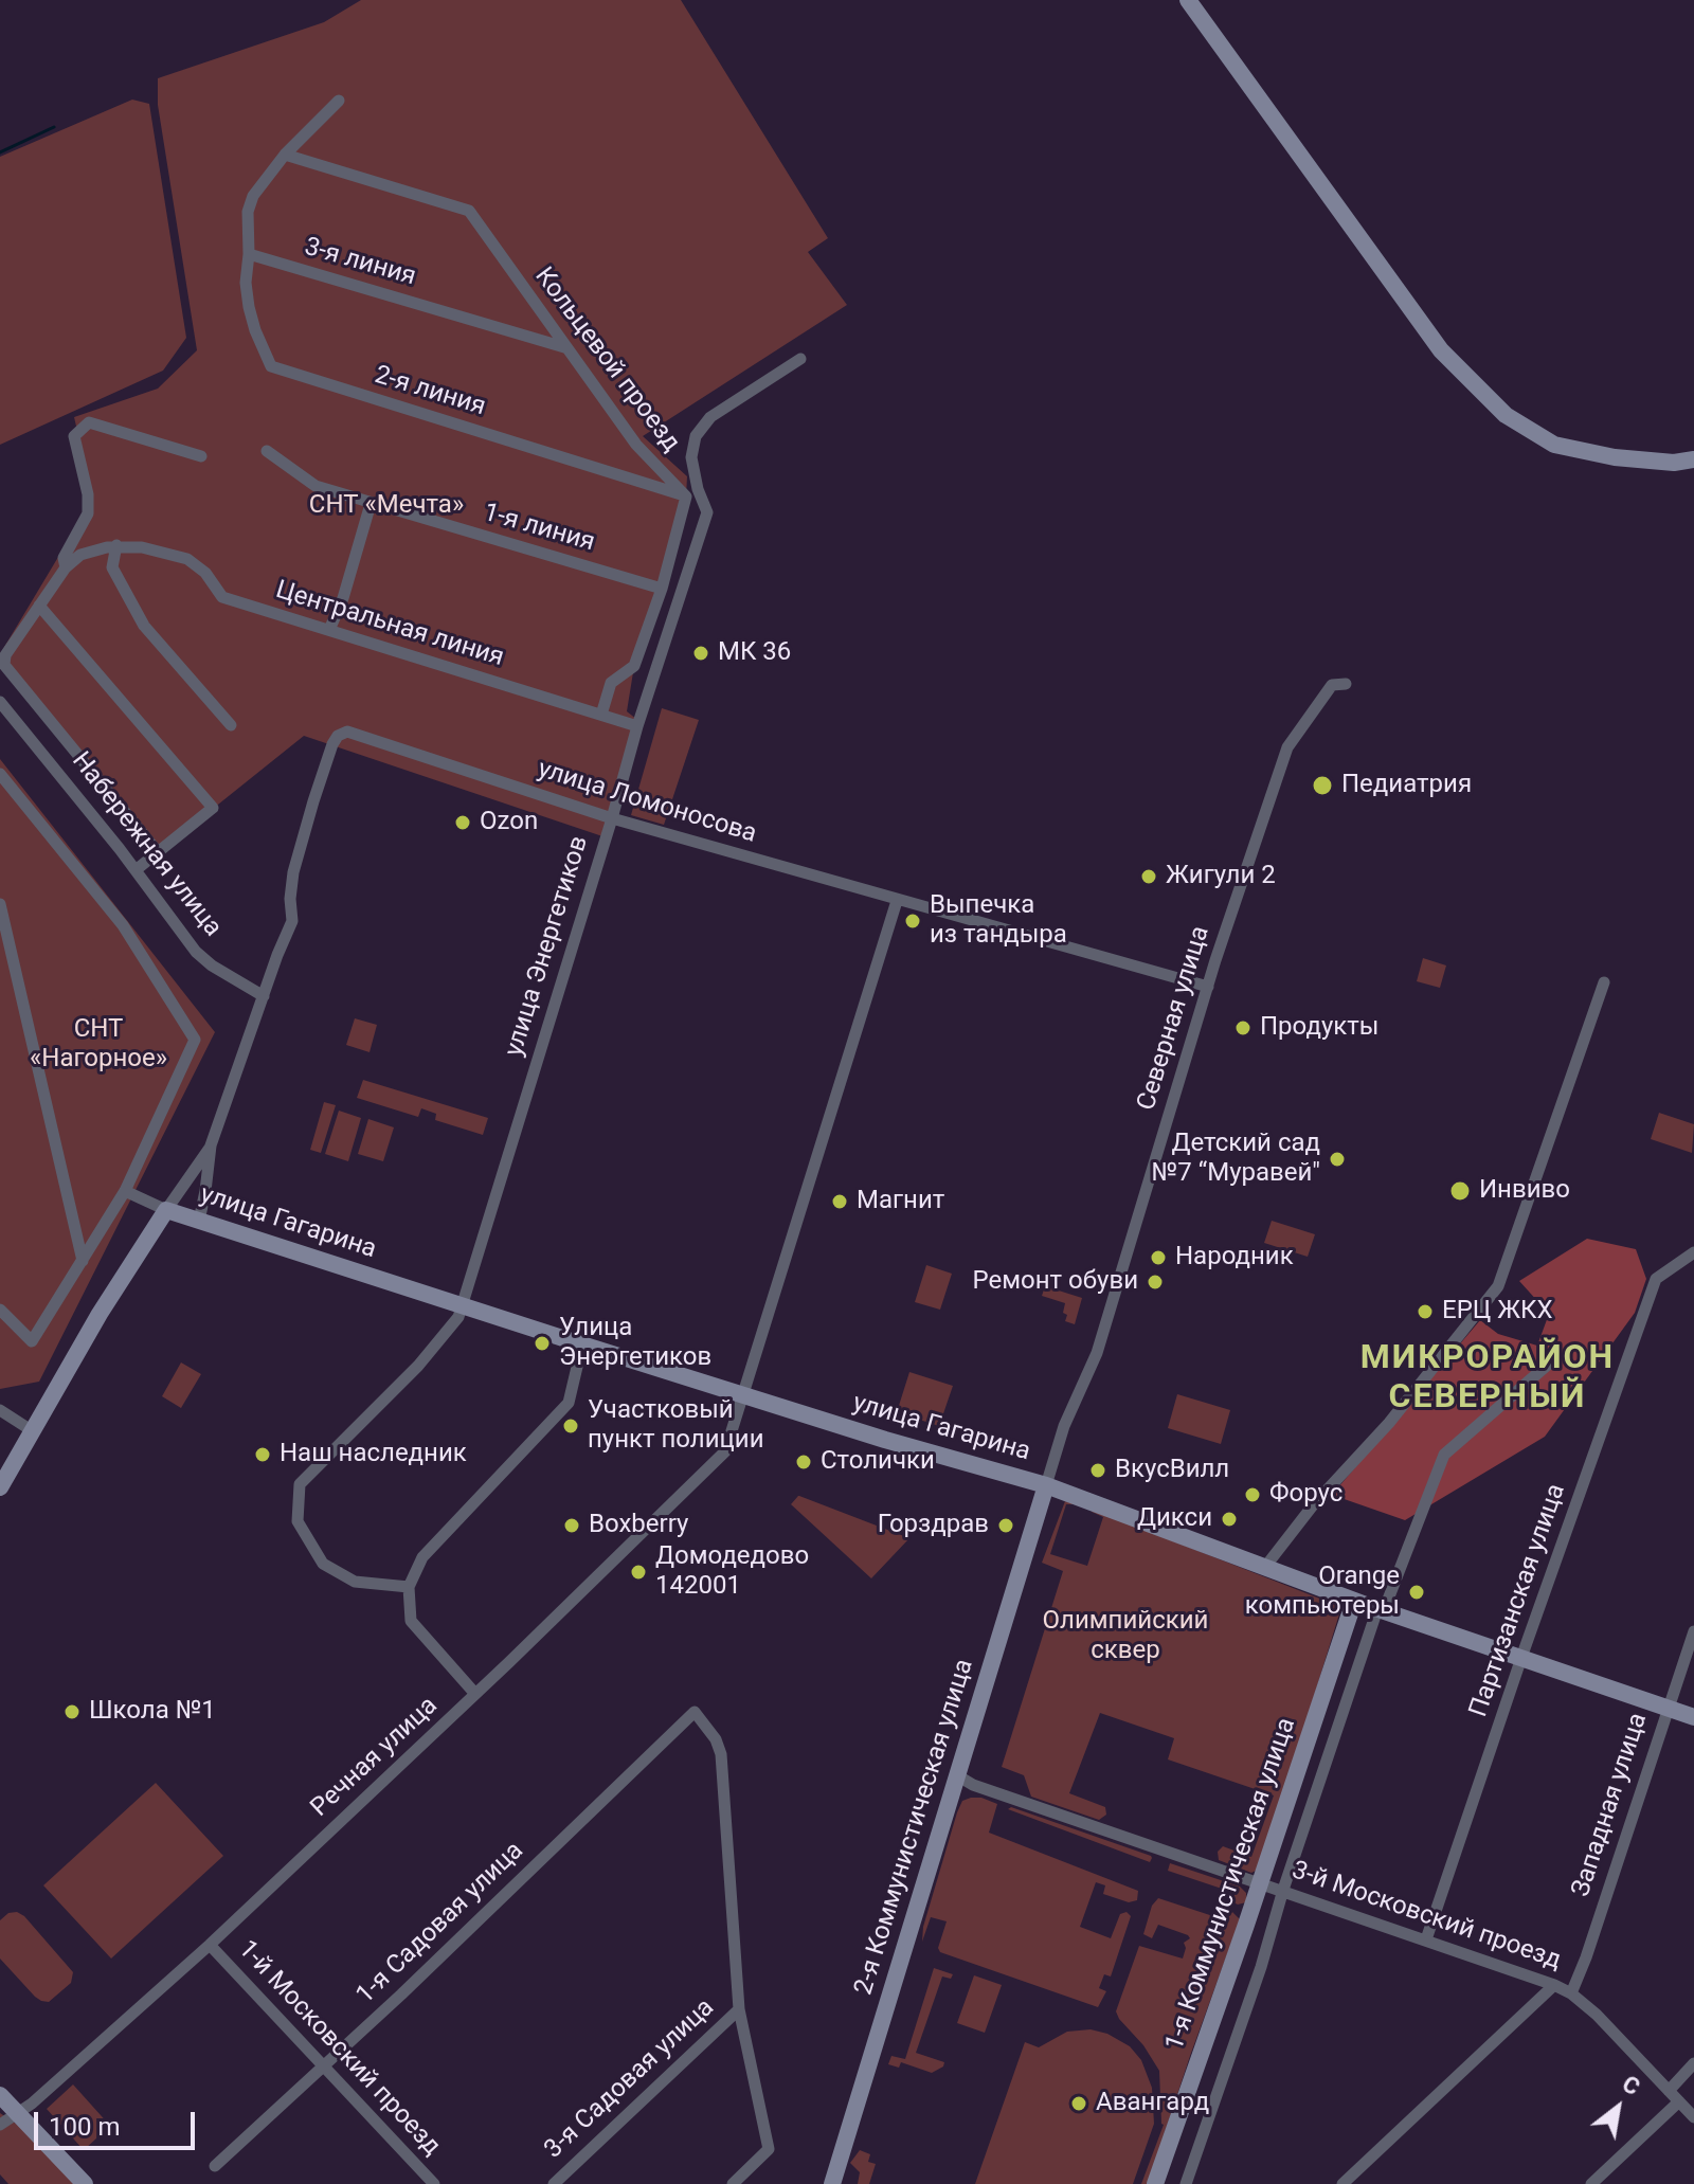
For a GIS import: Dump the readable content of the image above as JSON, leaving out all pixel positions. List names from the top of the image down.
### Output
{
  "streets": {
    "street": [
      "3-я линия",
      "Кольцевой проезд",
      "2-я линия",
      "1-я линия",
      "Центральная линия",
      "улица Ломоносова",
      "Набережная улица",
      "улица Энергетиков",
      "Северная улица",
      "улица Гагарина",
      "Партизанская улица",
      "Речная улица",
      "Западная улица",
      "2-я Коммунистическая улица",
      "1-я Коммунистическая улица",
      "3-й Московский проезд",
      "1-я Садовая улица",
      "1-й Московский проезд",
      "3-я Садовая улица"
    ]
  },
  "crossings": [
    ["3-я линия", "Кольцевой проезд"],
    ["3-я линия", "2-я линия"],
    ["Кольцевой проезд", "2-я линия"],
    ["Центральная линия", "улица Энергетиков"],
    ["улица Ломоносова", "Набережная улица"],
    ["улица Ломоносова", "улица Энергетиков"],
    ["улица Ломоносова", "Северная улица"],
    ["улица Ломоносова", "Речная улица"],
    ["улица Энергетиков", "улица Гагарина"],
    ["Северная улица", "улица Гагарина"],
    ["Северная улица", "2-я Коммунистическая улица"],
    ["улица Гагарина", "Партизанская улица"],
    ["улица Гагарина", "Речная улица"],
    ["улица Гагарина", "Западная улица"],
    ["улица Гагарина", "2-я Коммунистическая улица"],
    ["улица Гагарина", "1-я Коммунистическая улица"],
    ["Партизанская улица", "3-й Московский проезд"],
    ["Речная улица", "1-й Московский проезд"],
    ["Западная улица", "3-й Московский проезд"],
    ["2-я Коммунистическая улица", "3-й Московский проезд"],
    ["1-я Коммунистическая улица", "3-й Московский проезд"],
    ["1-я Садовая улица", "1-й Московский проезд"],
    ["1-я Садовая улица", "3-я Садовая улица"]
  ],
  "districts": ["МИКРОРАЙОН СЕВЕРНЫЙ"],
  "parks": ["СНТ «Мечта»", "СНТ «Нагорное»", "Олимпийский сквер"],
  "places": [
    "МК 36",
    "Педиатрия",
    "Ozon",
    "Жигули 2",
    "Выпечка из тандыра",
    "Продукты",
    "Детский сад №7 “Муравей\"",
    "Инвиво",
    "Магнит",
    "Народник",
    "Ремонт обуви",
    "ЕРЦ ЖКХ",
    "Улица Энергетиков",
    "Участковый пункт полиции",
    "Наш наследник",
    "Столички",
    "ВкусВилл",
    "Форус",
    "Дикси",
    "Boxberry",
    "Горздрав",
    "Домодедово 142001",
    "Orange компьютеры",
    "Школа №1",
    "Авангард"
  ],
  "scale_bar": "100 m",
  "north": "top right"
}
